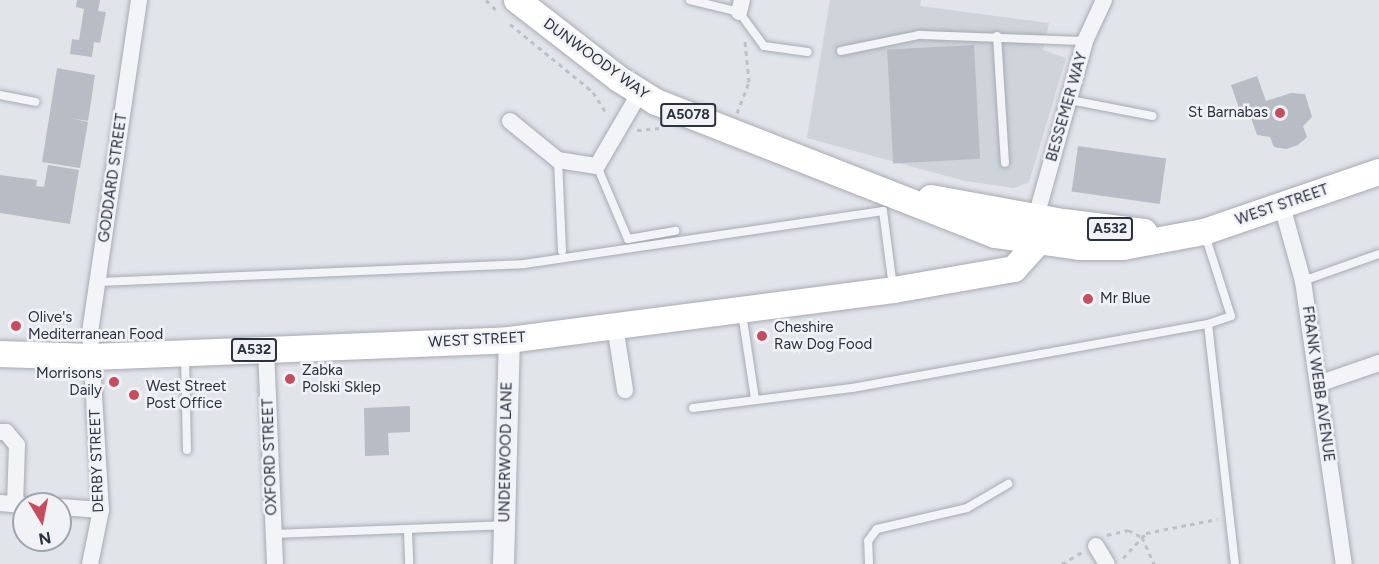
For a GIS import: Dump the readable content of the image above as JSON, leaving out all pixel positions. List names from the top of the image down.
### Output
{
  "streets": {
    "main road": [
      "DUNWOODY WAY",
      "A5078",
      "WEST STREET",
      "A532"
    ],
    "street": [
      "BESSEMER WAY",
      "GODDARD STREET",
      "FRANK WEBB AVENUE",
      "UNDERWOOD LANE",
      "OXFORD STREET",
      "DERBY STREET"
    ]
  },
  "crossings": [
    ["DUNWOODY WAY", "WEST STREET"],
    ["BESSEMER WAY", "WEST STREET"],
    ["GODDARD STREET", "WEST STREET"],
    ["GODDARD STREET", "DERBY STREET"],
    ["WEST STREET", "FRANK WEBB AVENUE"],
    ["WEST STREET", "UNDERWOOD LANE"],
    ["WEST STREET", "OXFORD STREET"],
    ["WEST STREET", "DERBY STREET"]
  ],
  "places": [
    "St Barnabas",
    "Mr Blue",
    "Olive's Mediterranean Food",
    "Cheshire Raw Dog Food",
    "Zabka Polski Sklep",
    "Morrisons Daily",
    "West Street Post Office"
  ],
  "north": "bottom"
}
